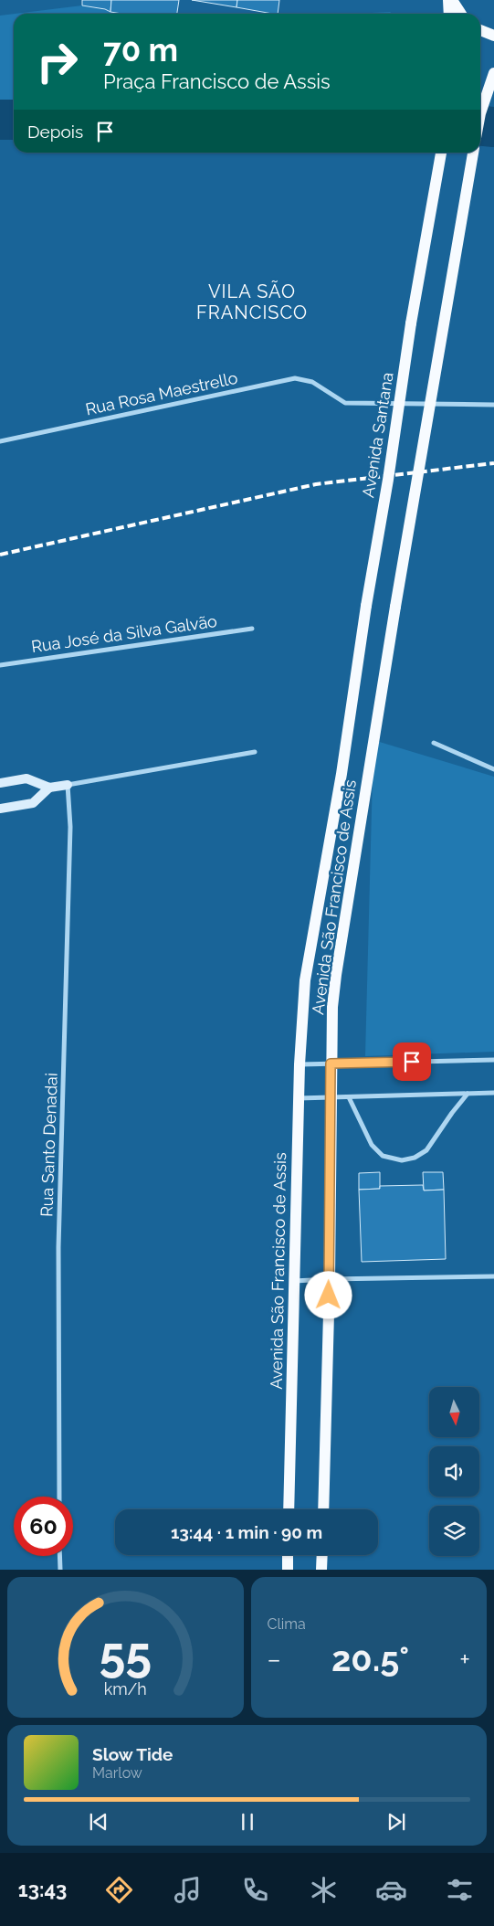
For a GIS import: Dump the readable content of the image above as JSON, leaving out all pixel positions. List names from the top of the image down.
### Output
{
  "streets": {
    "main road": ["Avenida Santana", "Avenida São Francisco de Assis"],
    "street": ["Rua Rosa Maestrello", "Rua José da Silva Galvão", "Rua Santo Denadai"]
  },
  "crossings": [
    ["Avenida Santana", "Avenida São Francisco de Assis"]
  ],
  "districts": ["VILA SÃO FRANCISCO"],
  "north": "bottom",
  "page": {
    "turn": ["70 m", "Praça Francisco de Assis"],
    "then": "Depois",
    "limit": "60",
    "trip": "13:44 · 1 min · 90 m",
    "tile": "Clima",
    "heat": ["−", "20.5°", "+"],
    "song": ["Slow Tide", "Marlow"],
    "tabs": "13:43",
    "gauge": ["55", "km/h"]
  }
}
